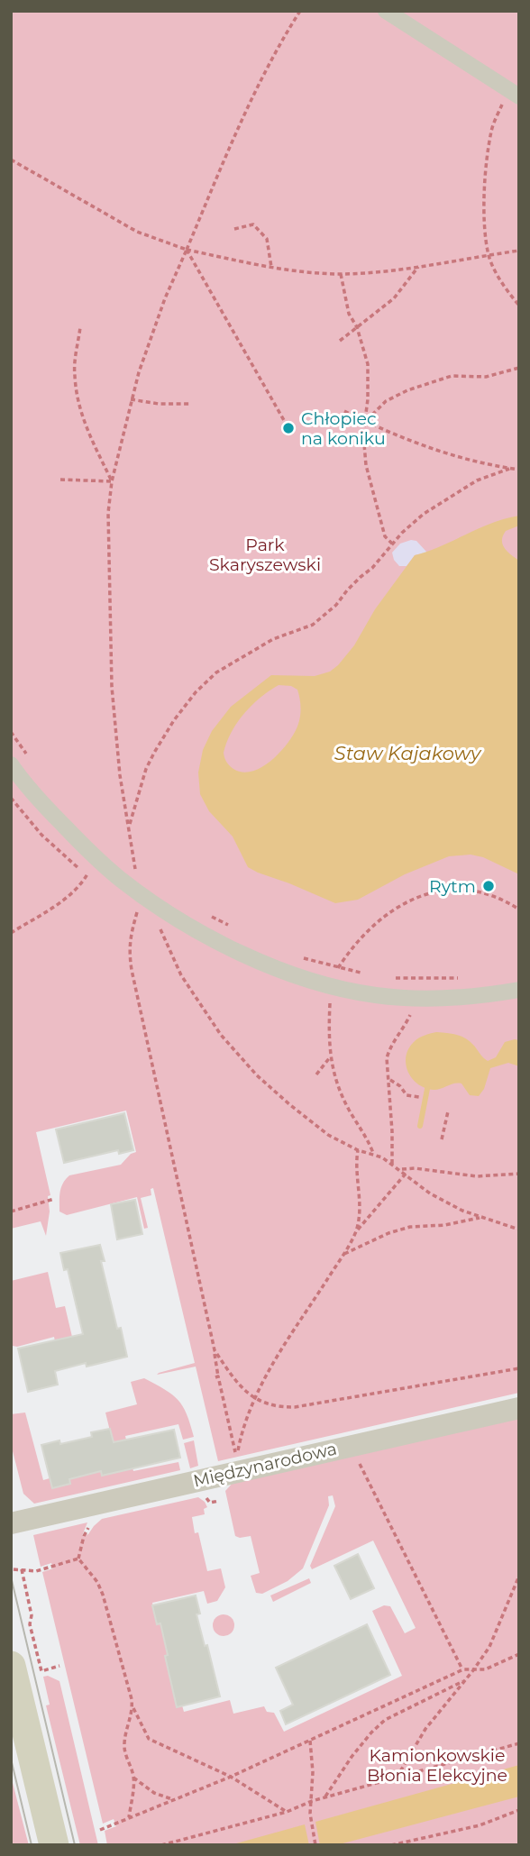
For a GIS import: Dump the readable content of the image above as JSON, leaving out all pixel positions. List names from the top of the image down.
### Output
{
  "streets": {
    "street": ["Międzynarodowa"]
  },
  "water": ["Staw Kajakowy"],
  "parks": ["Park Skaryszewski", "Kamionkowskie Błonia Elekcyjne"],
  "places": ["Chłopiec na koniku", "Rytm"]
}
